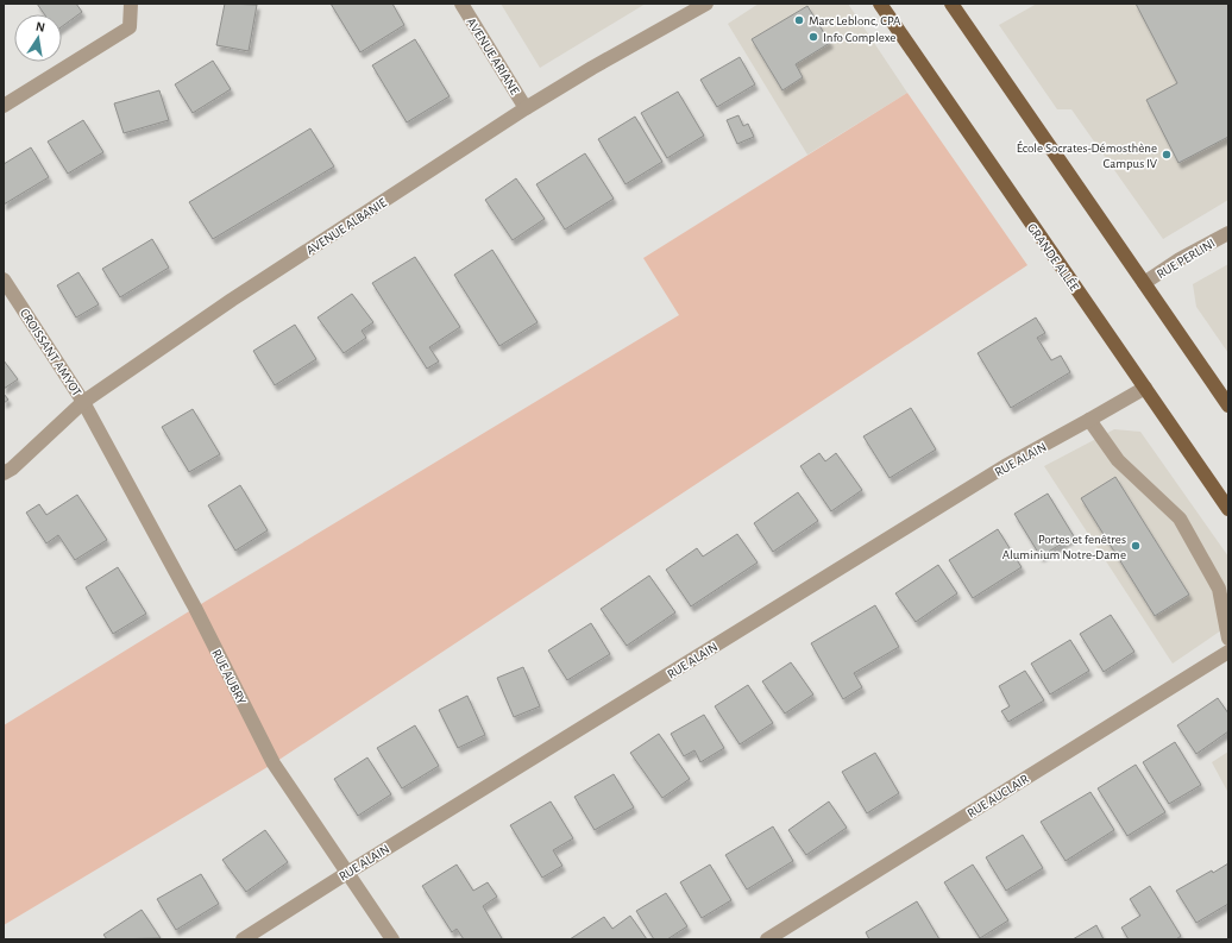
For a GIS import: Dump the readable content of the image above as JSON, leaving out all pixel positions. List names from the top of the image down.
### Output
{
  "streets": {
    "main road": ["GRANDE ALLÉE"],
    "street": [
      "AVENUE ARIANE",
      "AVENUE ALBANIE",
      "RUE PERLINI",
      "CROISSANT AMYOT",
      "RUE ALAIN",
      "RUE AUBRY",
      "RUE AUCLAIR"
    ]
  },
  "crossings": [
    ["AVENUE ARIANE", "AVENUE ALBANIE"],
    ["AVENUE ALBANIE", "CROISSANT AMYOT"],
    ["AVENUE ALBANIE", "RUE AUBRY"],
    ["GRANDE ALLÉE", "RUE ALAIN"],
    ["CROISSANT AMYOT", "RUE AUBRY"],
    ["RUE ALAIN", "RUE AUBRY"]
  ],
  "places": [
    "Marc Leblonc, CPA",
    "Info Complexe",
    "École Socrates-Démosthène Campus IV",
    "Portes et fenêtres Aluminium Notre-Dame"
  ],
  "north": "top"
}
